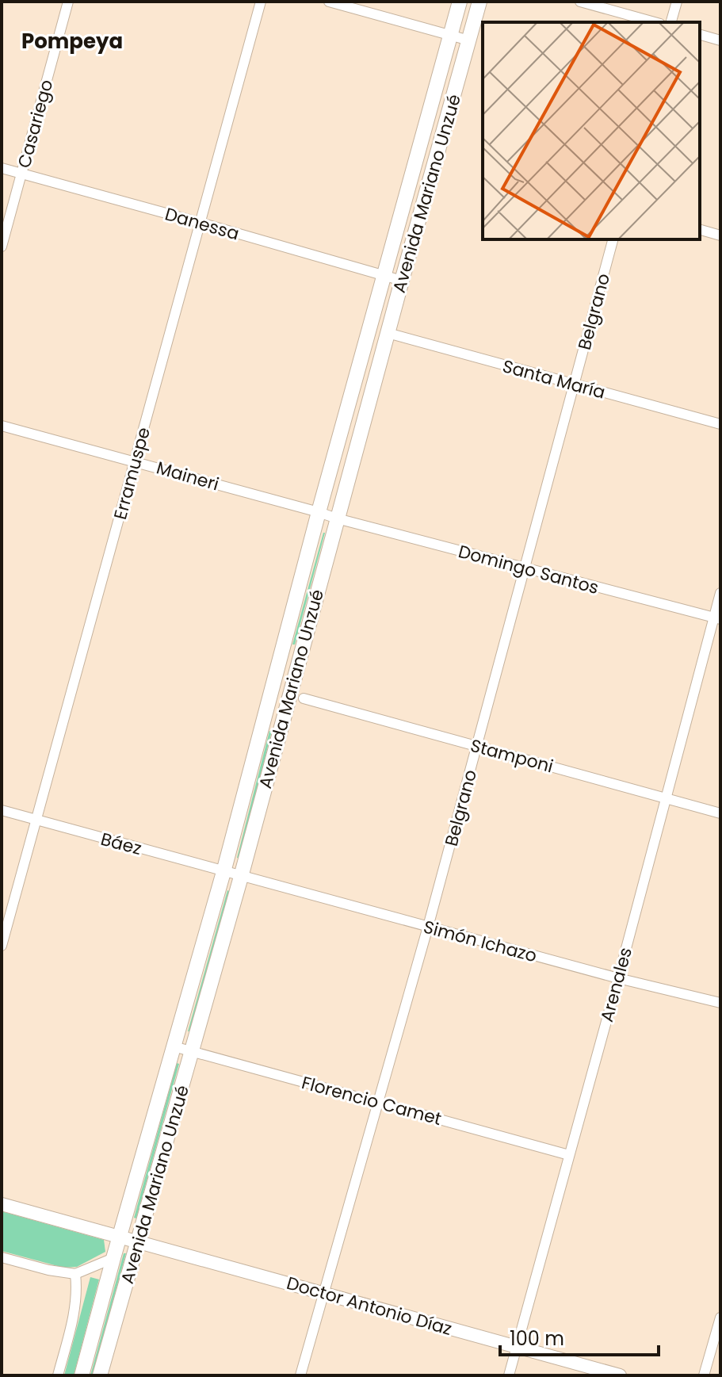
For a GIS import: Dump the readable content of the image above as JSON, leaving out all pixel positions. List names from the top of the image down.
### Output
{
  "streets": {
    "main road": ["Avenida Mariano Unzué"],
    "street": [
      "Casariego",
      "Danessa",
      "Belgrano",
      "Santa María",
      "Erramuspe",
      "Maineri",
      "Domingo Santos",
      "Stamponi",
      "Báez",
      "Simón Ichazo",
      "Arenales",
      "Florencio Camet",
      "Doctor Antonio Díaz"
    ]
  },
  "crossings": [
    ["Casariego", "Danessa"],
    ["Avenida Mariano Unzué", "Danessa"],
    ["Avenida Mariano Unzué", "Santa María"],
    ["Avenida Mariano Unzué", "Maineri"],
    ["Avenida Mariano Unzué", "Domingo Santos"],
    ["Avenida Mariano Unzué", "Báez"],
    ["Avenida Mariano Unzué", "Simón Ichazo"],
    ["Avenida Mariano Unzué", "Florencio Camet"],
    ["Avenida Mariano Unzué", "Doctor Antonio Díaz"],
    ["Danessa", "Erramuspe"],
    ["Belgrano", "Santa María"],
    ["Belgrano", "Domingo Santos"],
    ["Belgrano", "Stamponi"],
    ["Belgrano", "Simón Ichazo"],
    ["Belgrano", "Florencio Camet"],
    ["Belgrano", "Doctor Antonio Díaz"],
    ["Erramuspe", "Maineri"],
    ["Erramuspe", "Báez"],
    ["Maineri", "Domingo Santos"],
    ["Domingo Santos", "Arenales"],
    ["Stamponi", "Arenales"],
    ["Báez", "Simón Ichazo"],
    ["Simón Ichazo", "Arenales"],
    ["Arenales", "Florencio Camet"],
    ["Arenales", "Doctor Antonio Díaz"]
  ],
  "districts": ["Pompeya"],
  "scale_bar": "100 m"
}
